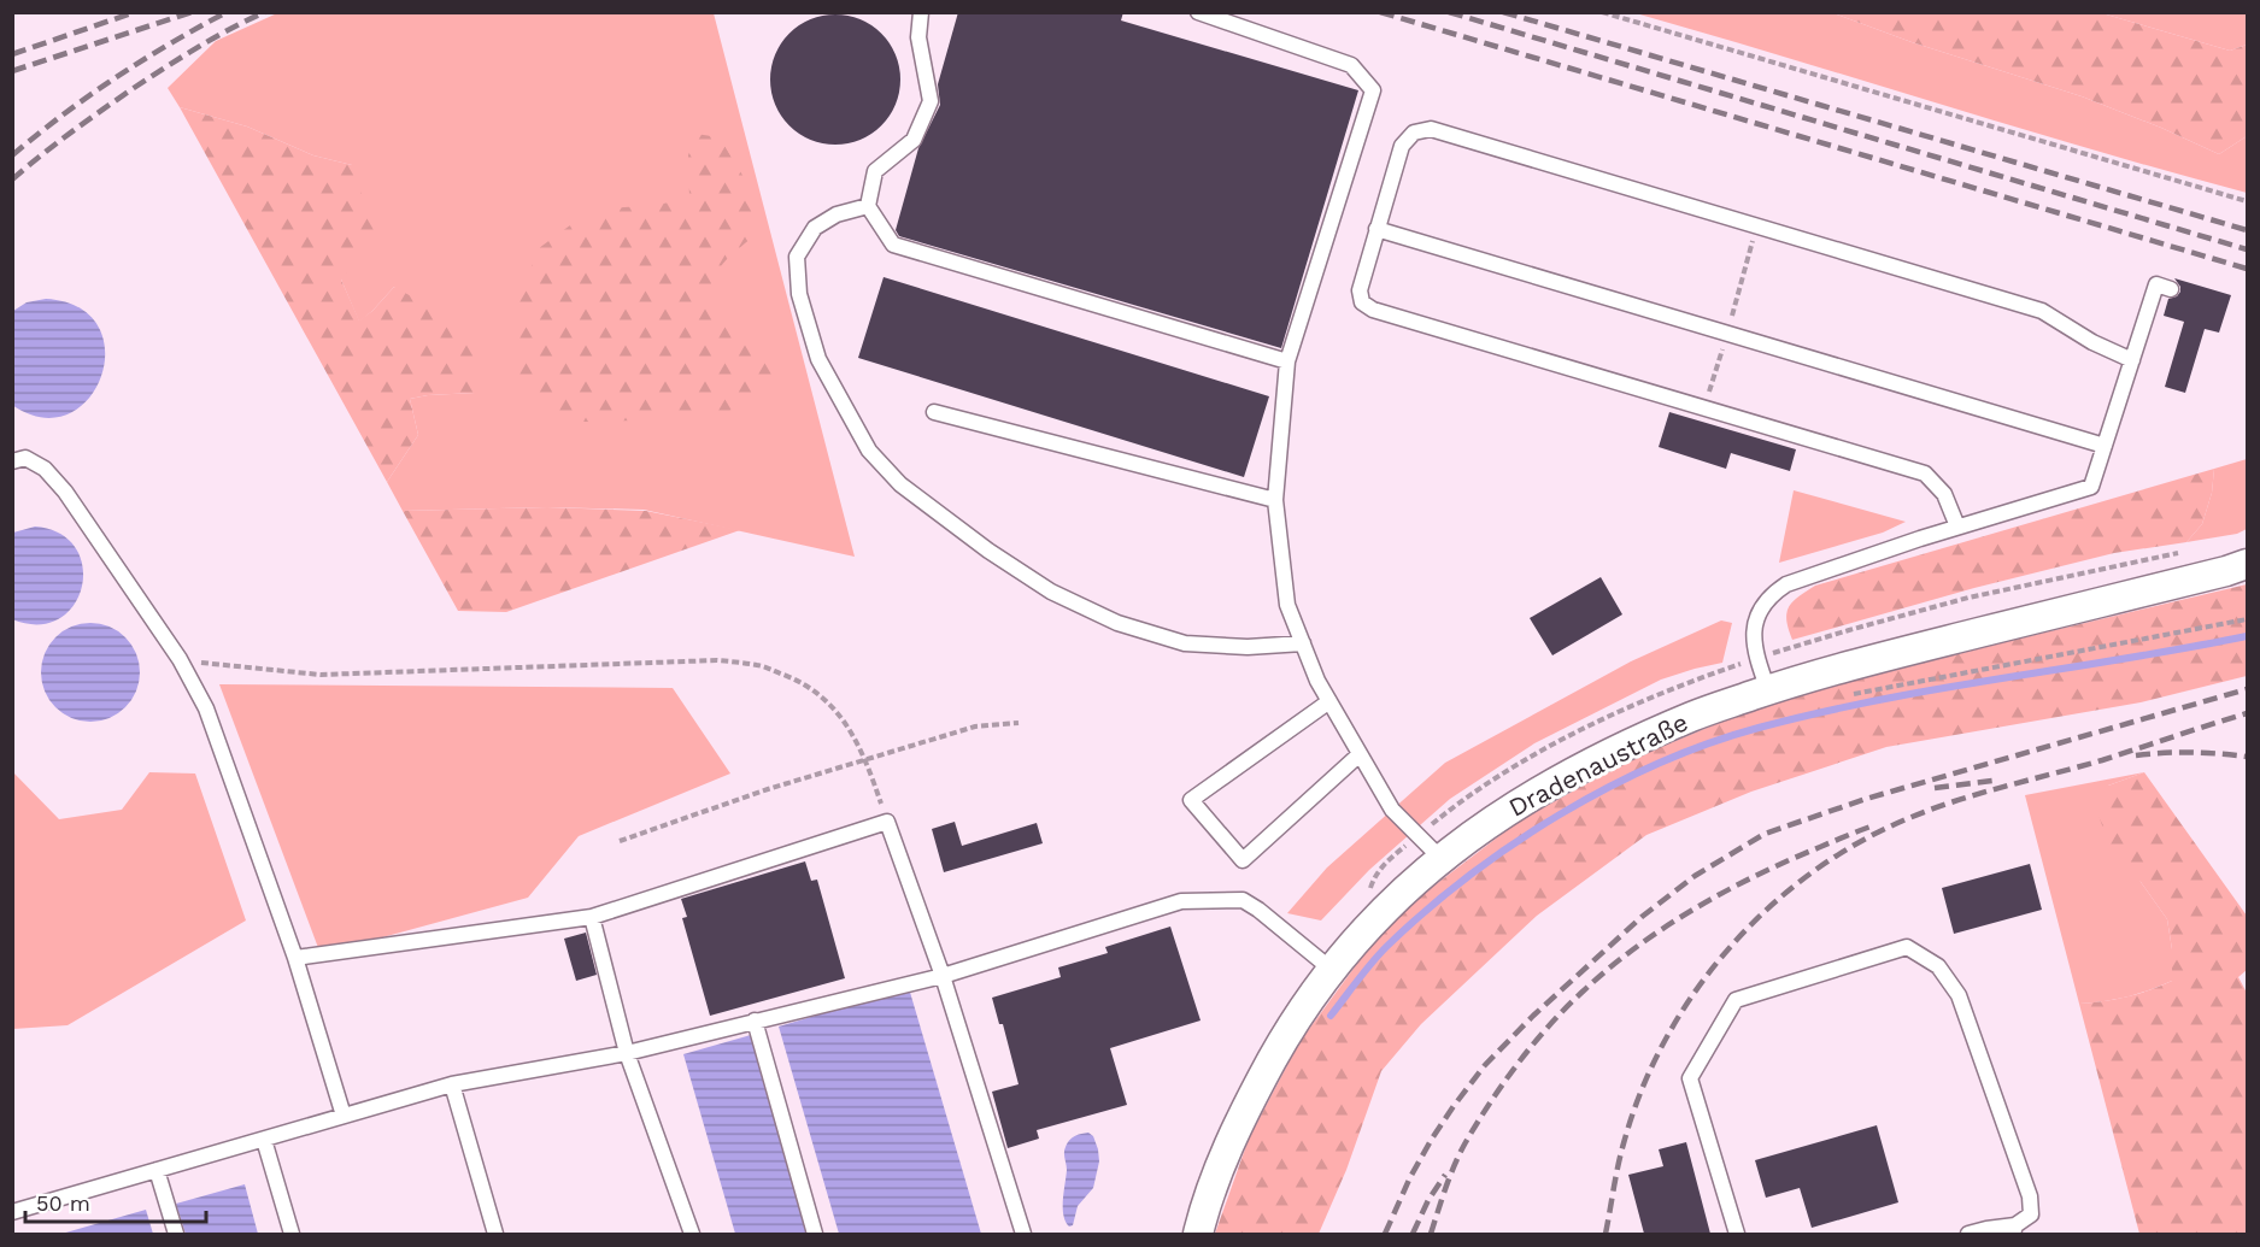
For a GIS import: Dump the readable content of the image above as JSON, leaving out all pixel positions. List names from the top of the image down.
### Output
{
  "streets": {
    "street": ["Dradenaustraße"]
  },
  "scale_bar": "50 m"
}
